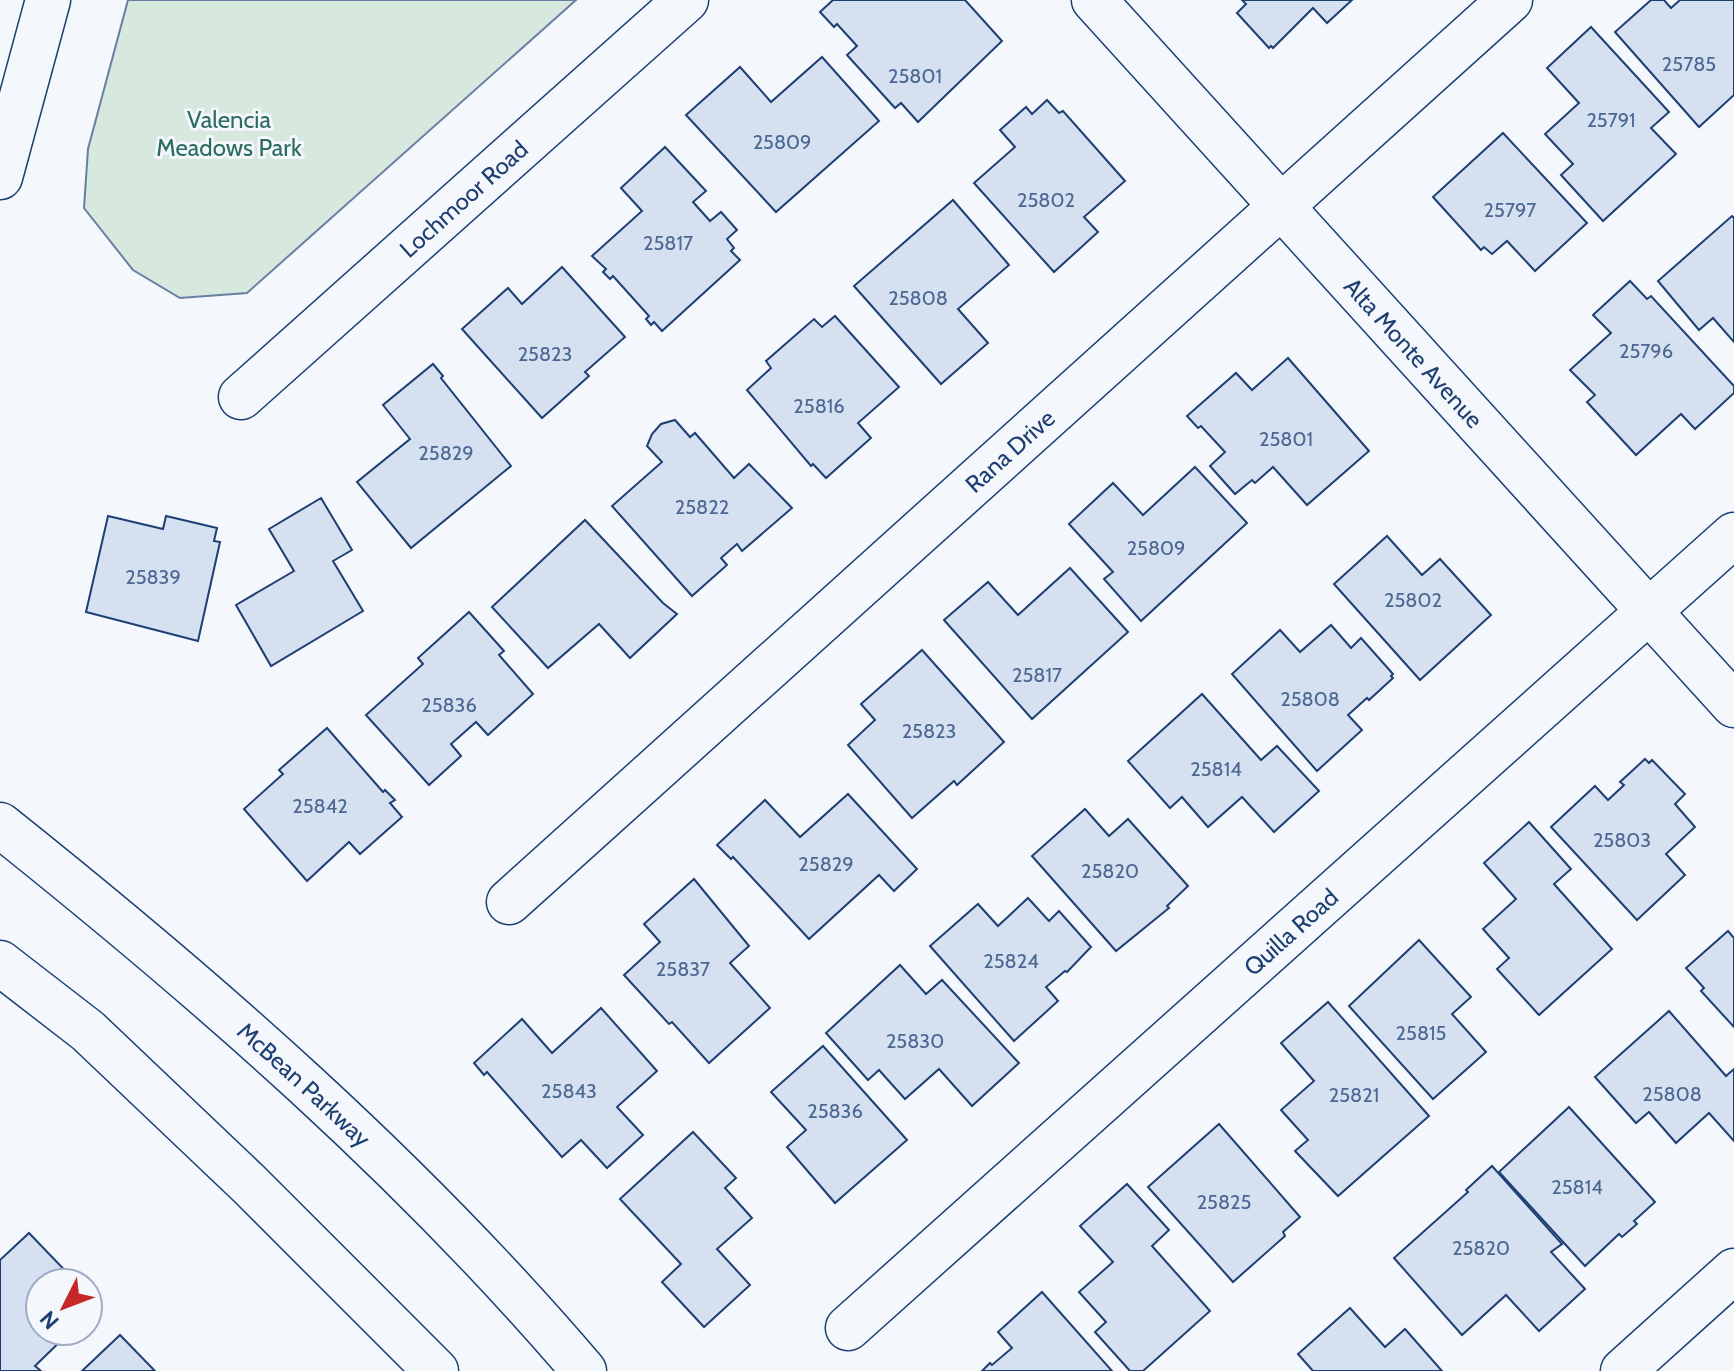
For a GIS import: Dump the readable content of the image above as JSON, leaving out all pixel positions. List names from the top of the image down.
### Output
{
  "streets": {
    "street": [
      "Lochmoor Road",
      "Alta Monte Avenue",
      "Rana Drive",
      "Quilla Road",
      "McBean Parkway"
    ]
  },
  "crossings": [
    ["Alta Monte Avenue", "Rana Drive"],
    ["Alta Monte Avenue", "Quilla Road"]
  ],
  "parks": ["Valencia Meadows Park"],
  "house_numbers": [
    "25785",
    "25801",
    "25791",
    "25809",
    "25802",
    "25797",
    "25817",
    "25808",
    "25796",
    "25823",
    "25816",
    "25801",
    "25829",
    "25822",
    "25809",
    "25839",
    "25802",
    "25817",
    "25808",
    "25836",
    "25823",
    "25814",
    "25842",
    "25803",
    "25829",
    "25820",
    "25824",
    "25837",
    "25815",
    "25830",
    "25843",
    "25808",
    "25821",
    "25836",
    "25814",
    "25825",
    "25820"
  ],
  "north": "bottom left"
}
